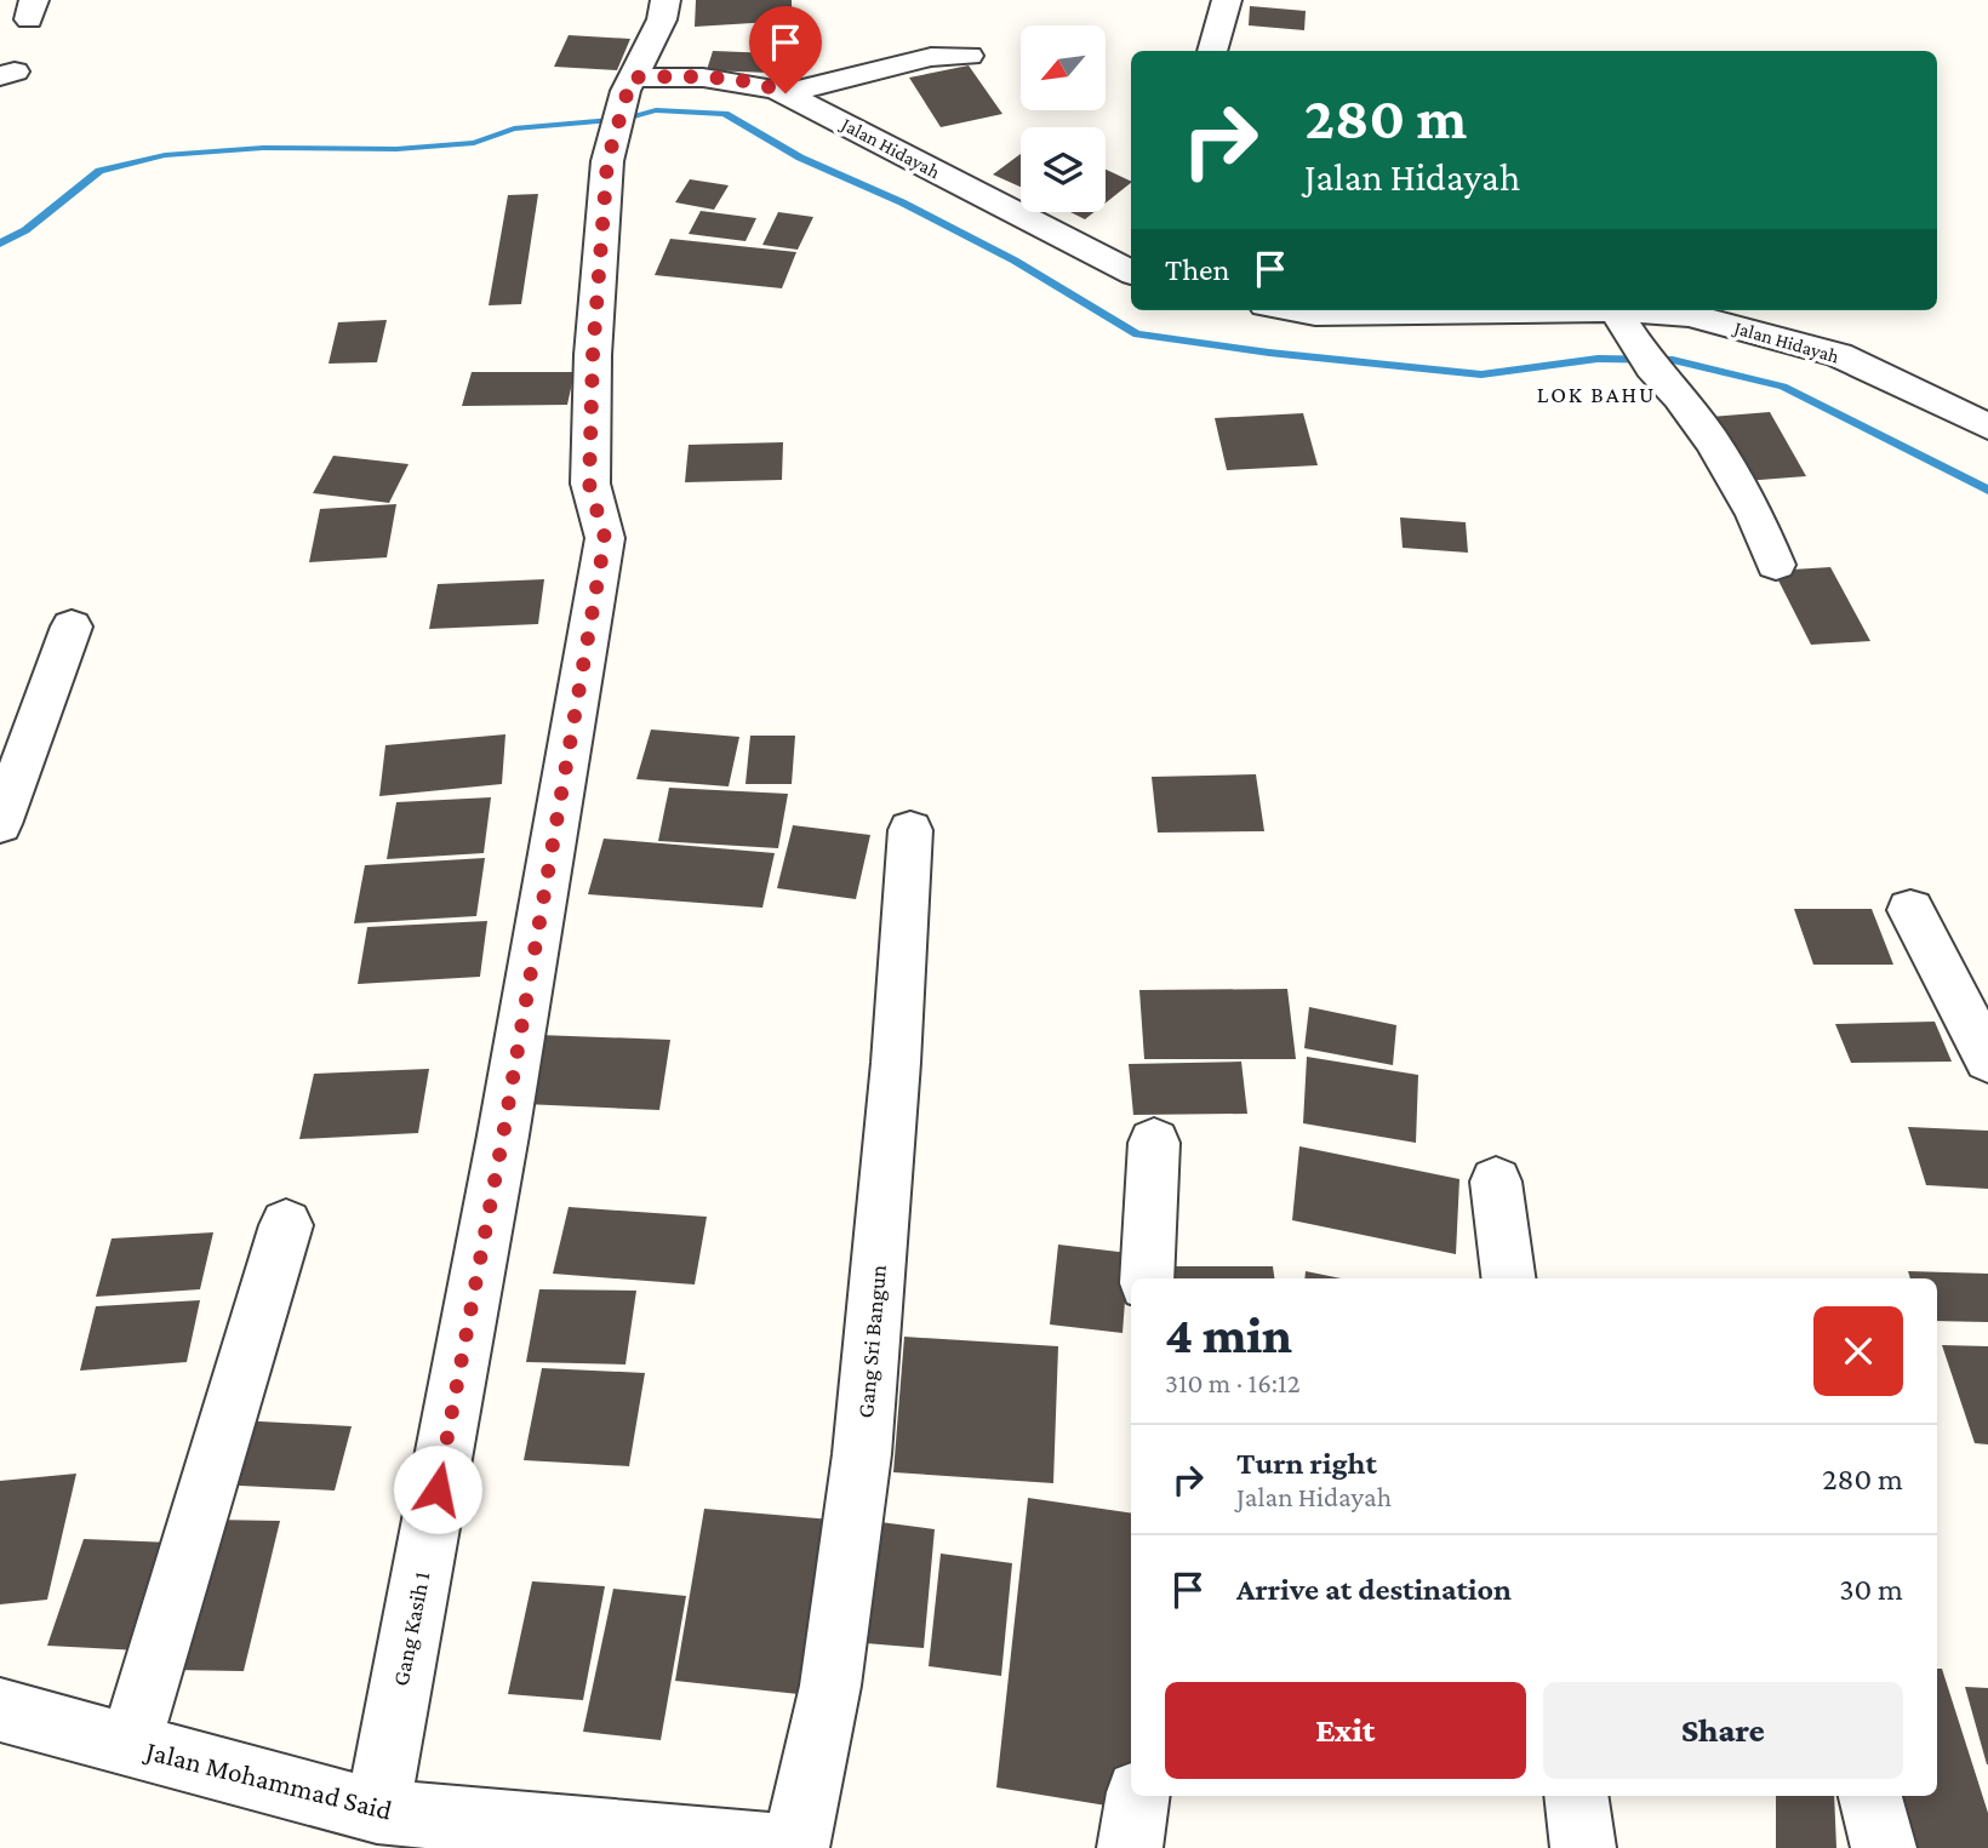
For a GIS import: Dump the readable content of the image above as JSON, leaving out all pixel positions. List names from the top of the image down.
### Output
{
  "streets": {
    "street": [
      "Jalan Hidayah",
      "Gang Sri Bangun",
      "Gang Kasih 1",
      "Jalan Mohammad Said"
    ]
  },
  "crossings": [
    ["Jalan Hidayah", "Gang Kasih 1"],
    ["Gang Sri Bangun", "Jalan Mohammad Said"],
    ["Gang Kasih 1", "Jalan Mohammad Said"]
  ],
  "districts": ["LOK BAHU"],
  "north": "bottom left",
  "page": {
    "turn": ["280 m", "Jalan Hidayah"],
    "then": "Then",
    "heading": ["4 min", "310 m · 16:12"],
    "list": [
      {
        "name": "Turn right",
        "note": "Jalan Hidayah",
        "value": "280 m"
      },
      {
        "name": "Arrive at destination",
        "value": "30 m"
      }
    ],
    "buttons": ["Exit", "Share"]
  }
}
